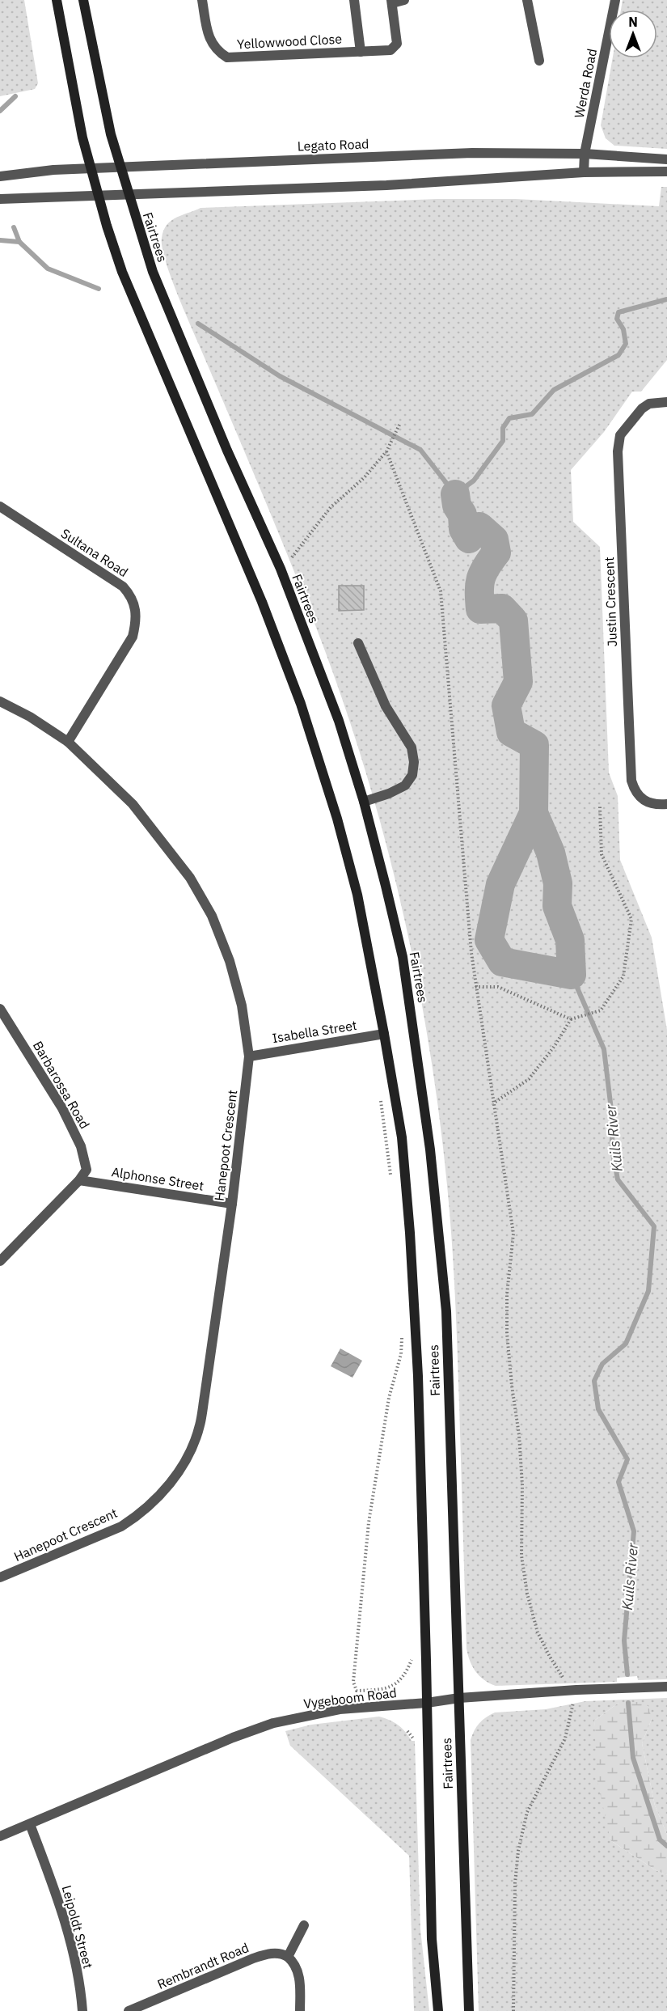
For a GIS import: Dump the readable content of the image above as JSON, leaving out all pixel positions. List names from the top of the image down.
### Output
{
  "streets": {
    "main road": ["Fairtrees"],
    "street": [
      "Yellowwood Close",
      "Werda Road",
      "Legato Road",
      "Sultana Road",
      "Justin Crescent",
      "Isabella Street",
      "Barbarossa Road",
      "Hanepoot Crescent",
      "Alphonse Street",
      "Vygeboom Road",
      "Leipoldt Street",
      "Rembrandt Road"
    ]
  },
  "crossings": [
    ["Werda Road", "Legato Road"],
    ["Legato Road", "Fairtrees"],
    ["Fairtrees", "Isabella Street"],
    ["Fairtrees", "Vygeboom Road"],
    ["Sultana Road", "Hanepoot Crescent"],
    ["Isabella Street", "Hanepoot Crescent"],
    ["Barbarossa Road", "Alphonse Street"],
    ["Hanepoot Crescent", "Alphonse Street"],
    ["Vygeboom Road", "Leipoldt Street"]
  ],
  "water": ["Kuils River"],
  "north": "top"
}
